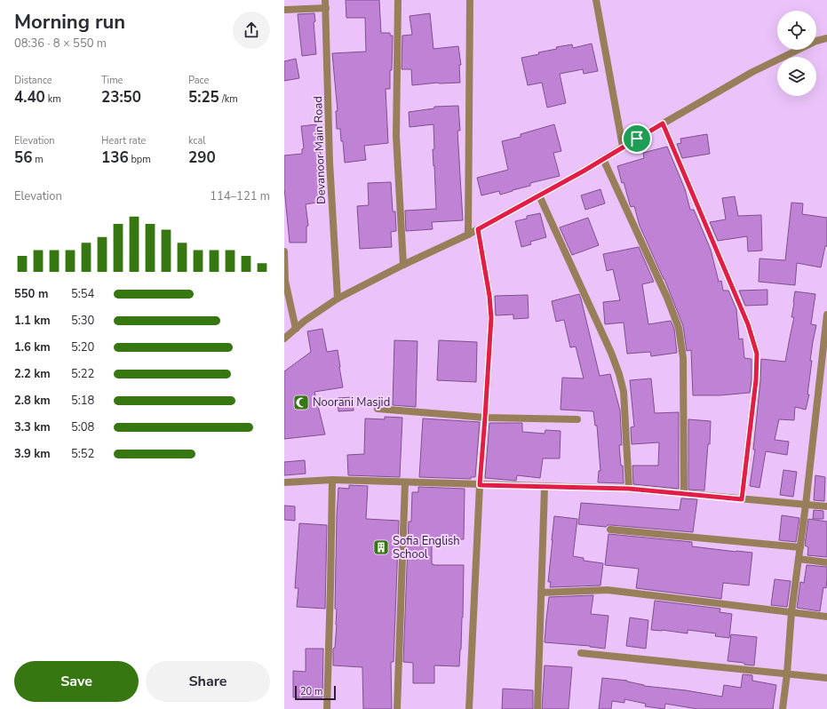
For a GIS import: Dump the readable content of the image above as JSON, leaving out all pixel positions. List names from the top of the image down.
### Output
{
  "streets": {
    "street": ["Devanoor Main Road"]
  },
  "places": {
    "mosque": ["Noorani Masjid"],
    "building": ["Sofia English School"]
  },
  "scale_bar": "20 m",
  "page": {
    "heading": ["Morning run", "08:36 · 8 × 550 m"],
    "stats": [
      ["Distance", "4.40 km"],
      ["Time", "23:50"],
      ["Pace", "5:25 /km"],
      ["Elevation", "56 m"],
      ["Heart rate", "136 bpm"],
      ["kcal", "290"]
    ],
    "chart": ["Elevation", "114–121 m"],
    "list": [
      {
        "name": "550 m",
        "note": "5:54"
      },
      {
        "name": "1.1 km",
        "note": "5:30"
      },
      {
        "name": "1.6 km",
        "note": "5:20"
      },
      {
        "name": "2.2 km",
        "note": "5:22"
      },
      {
        "name": "2.8 km",
        "note": "5:18"
      },
      {
        "name": "3.3 km",
        "note": "5:08"
      },
      {
        "name": "3.9 km",
        "note": "5:52"
      }
    ],
    "buttons": ["Save", "Share"],
    "scale": "20 m"
  }
}
